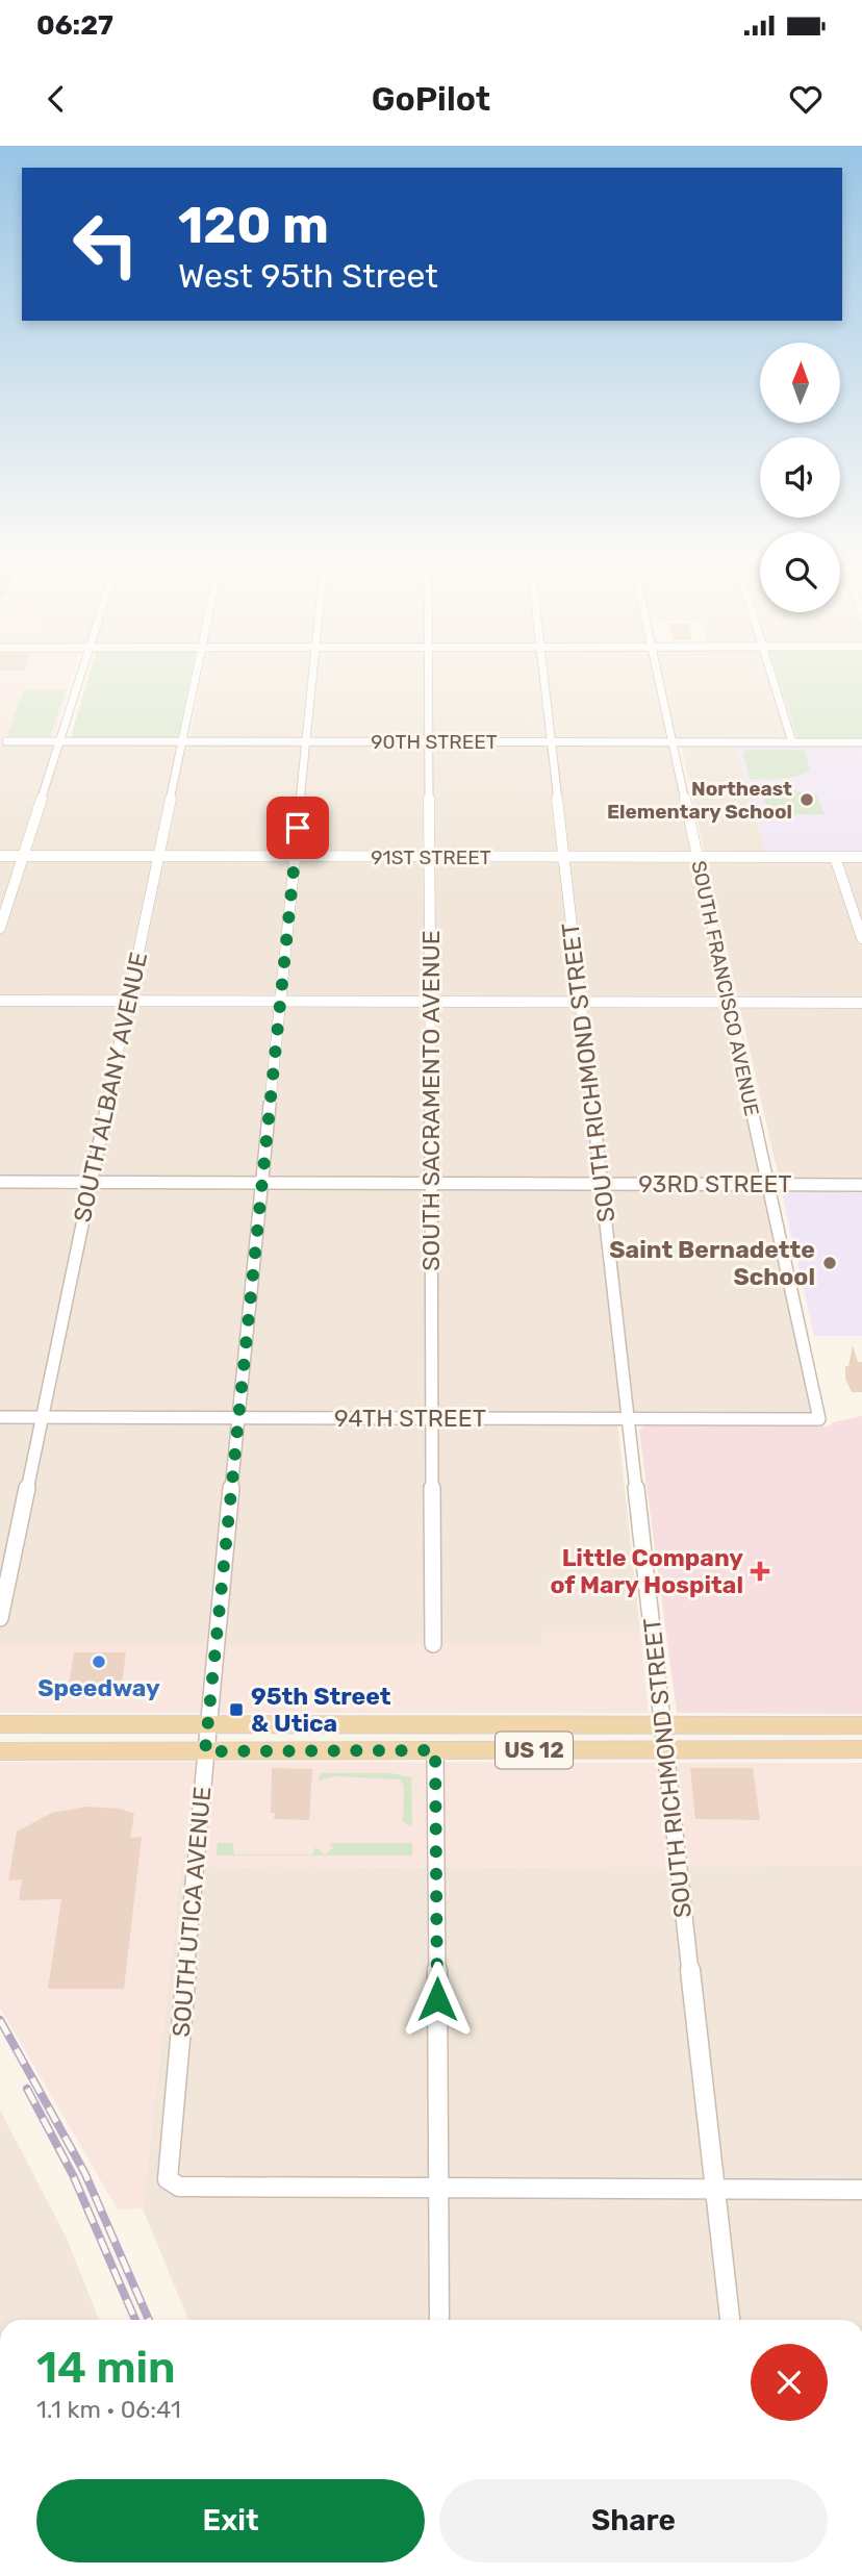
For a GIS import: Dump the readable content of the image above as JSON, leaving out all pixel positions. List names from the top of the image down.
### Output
{
  "streets": {
    "main road": ["US 12"],
    "street": [
      "90TH STREET",
      "91ST STREET",
      "SOUTH FRANCISCO AVENUE",
      "SOUTH RICHMOND STREET",
      "SOUTH ALBANY AVENUE",
      "SOUTH SACRAMENTO AVENUE",
      "93RD STREET",
      "94TH STREET",
      "SOUTH UTICA AVENUE"
    ]
  },
  "crossings": [
    ["90TH STREET", "SOUTH FRANCISCO AVENUE"],
    ["90TH STREET", "SOUTH RICHMOND STREET"],
    ["90TH STREET", "SOUTH ALBANY AVENUE"],
    ["90TH STREET", "SOUTH SACRAMENTO AVENUE"],
    ["90TH STREET", "SOUTH UTICA AVENUE"],
    ["91ST STREET", "SOUTH FRANCISCO AVENUE"],
    ["91ST STREET", "SOUTH RICHMOND STREET"],
    ["91ST STREET", "SOUTH ALBANY AVENUE"],
    ["91ST STREET", "SOUTH SACRAMENTO AVENUE"],
    ["91ST STREET", "SOUTH UTICA AVENUE"],
    ["SOUTH FRANCISCO AVENUE", "93RD STREET"],
    ["SOUTH FRANCISCO AVENUE", "94TH STREET"],
    ["SOUTH RICHMOND STREET", "93RD STREET"],
    ["SOUTH RICHMOND STREET", "94TH STREET"],
    ["SOUTH RICHMOND STREET", "US 12"],
    ["SOUTH ALBANY AVENUE", "93RD STREET"],
    ["SOUTH ALBANY AVENUE", "94TH STREET"],
    ["SOUTH SACRAMENTO AVENUE", "93RD STREET"],
    ["SOUTH SACRAMENTO AVENUE", "94TH STREET"],
    ["93RD STREET", "SOUTH UTICA AVENUE"],
    ["94TH STREET", "SOUTH UTICA AVENUE"],
    ["US 12", "SOUTH UTICA AVENUE"]
  ],
  "places": {
    "other": ["Northeast Elementary School", "Saint Bernadette School", "Speedway"],
    "health": ["Little Company of Mary Hospital"],
    "transit": ["95th Street & Utica"]
  },
  "north": "top",
  "page": {
    "status": "06:27",
    "header": "GoPilot",
    "turn": ["120 m", "West 95th Street"],
    "heading": ["14 min", "1.1 km · 06:41"],
    "buttons": ["Exit", "Share"]
  }
}
